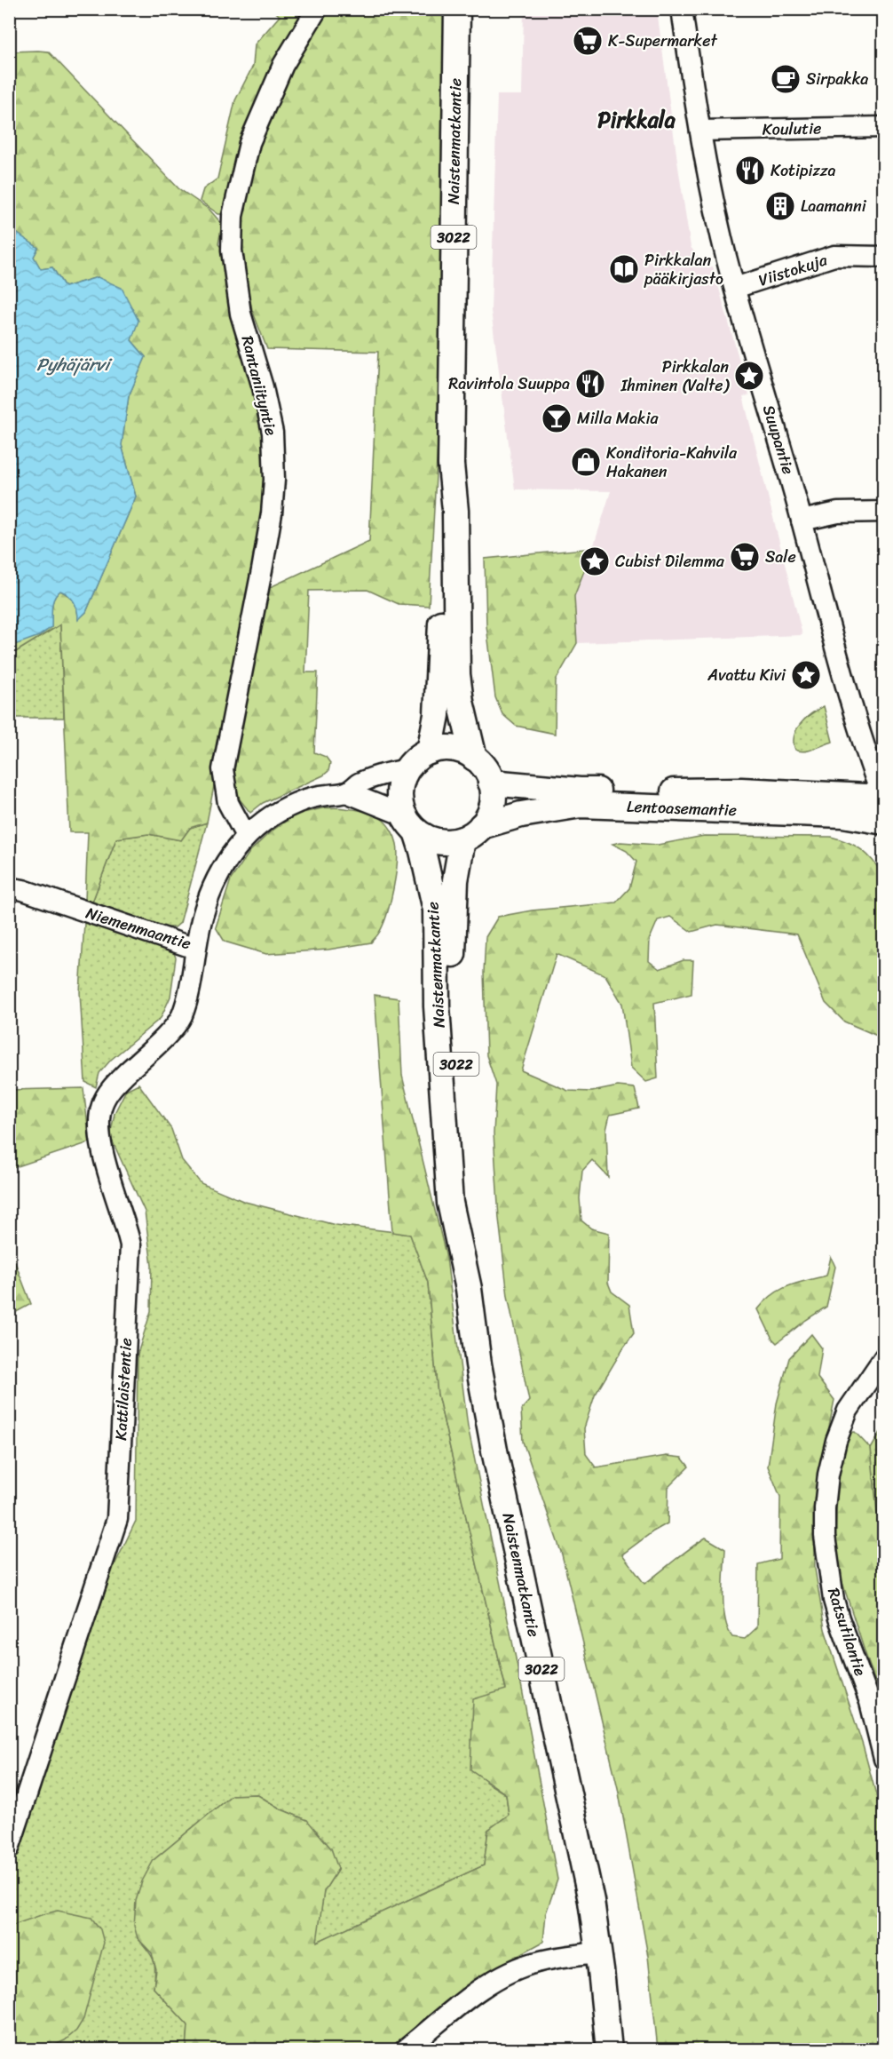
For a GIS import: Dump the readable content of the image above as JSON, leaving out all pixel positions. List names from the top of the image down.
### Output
{
  "streets": {
    "main road": ["Naistenmatkantie", "3022", "Lentoasemantie"],
    "street": [
      "Koulutie",
      "Viistokuja",
      "Rantaniityntie",
      "Suupantie",
      "Niemenmaantie",
      "Kattilaistentie",
      "Ratsutilantie"
    ]
  },
  "crossings": [
    ["Koulutie", "Suupantie"],
    ["Naistenmatkantie", "3022"],
    ["Naistenmatkantie", "Lentoasemantie"],
    ["Naistenmatkantie", "Niemenmaantie"],
    ["3022", "Lentoasemantie"],
    ["3022", "Niemenmaantie"],
    ["Viistokuja", "Suupantie"],
    ["Rantaniityntie", "Niemenmaantie"],
    ["Suupantie", "Lentoasemantie"],
    ["Lentoasemantie", "Niemenmaantie"],
    ["Niemenmaantie", "Kattilaistentie"]
  ],
  "districts": ["Pirkkala"],
  "water": ["Pyhäjärvi"],
  "places": {
    "supermarket": ["K-Supermarket", "Sale"],
    "cafe": ["Sirpakka"],
    "restaurant": ["Kotipizza", "Ravintola Suuppa"],
    "building": ["Laamanni"],
    "library": ["Pirkkalan pääkirjasto"],
    "place": ["Pirkkalan Ihminen (Valte)", "Cubist Dilemma", "Avattu Kivi"],
    "bar": ["Milla Makia"],
    "shop": ["Konditoria-Kahvila Hakanen"]
  }
}
